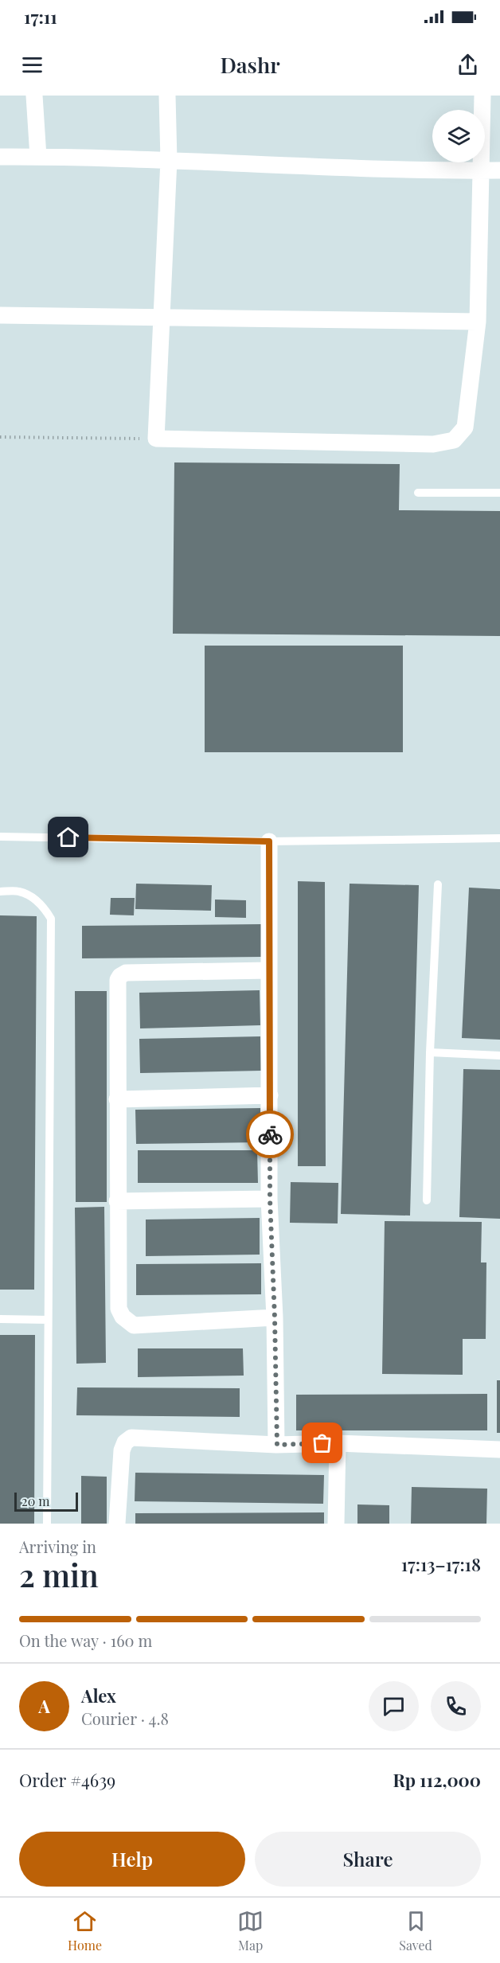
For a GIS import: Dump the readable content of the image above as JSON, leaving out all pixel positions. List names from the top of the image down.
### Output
{
  "scale_bar": "20 m",
  "page": {
    "status": "17:11",
    "header": "Dashr",
    "scale": "20 m",
    "heading": ["2 min", "Arriving in", "17:13–17:18"],
    "panel": [
      "Alex",
      "Courier · 4.8",
      "Order #4639",
      "Rp 112,000"
    ],
    "bar": "On the way · 160 m",
    "round": "A",
    "buttons": ["Help", "Share"],
    "tabs": ["Home", "Map", "Saved"]
  }
}
